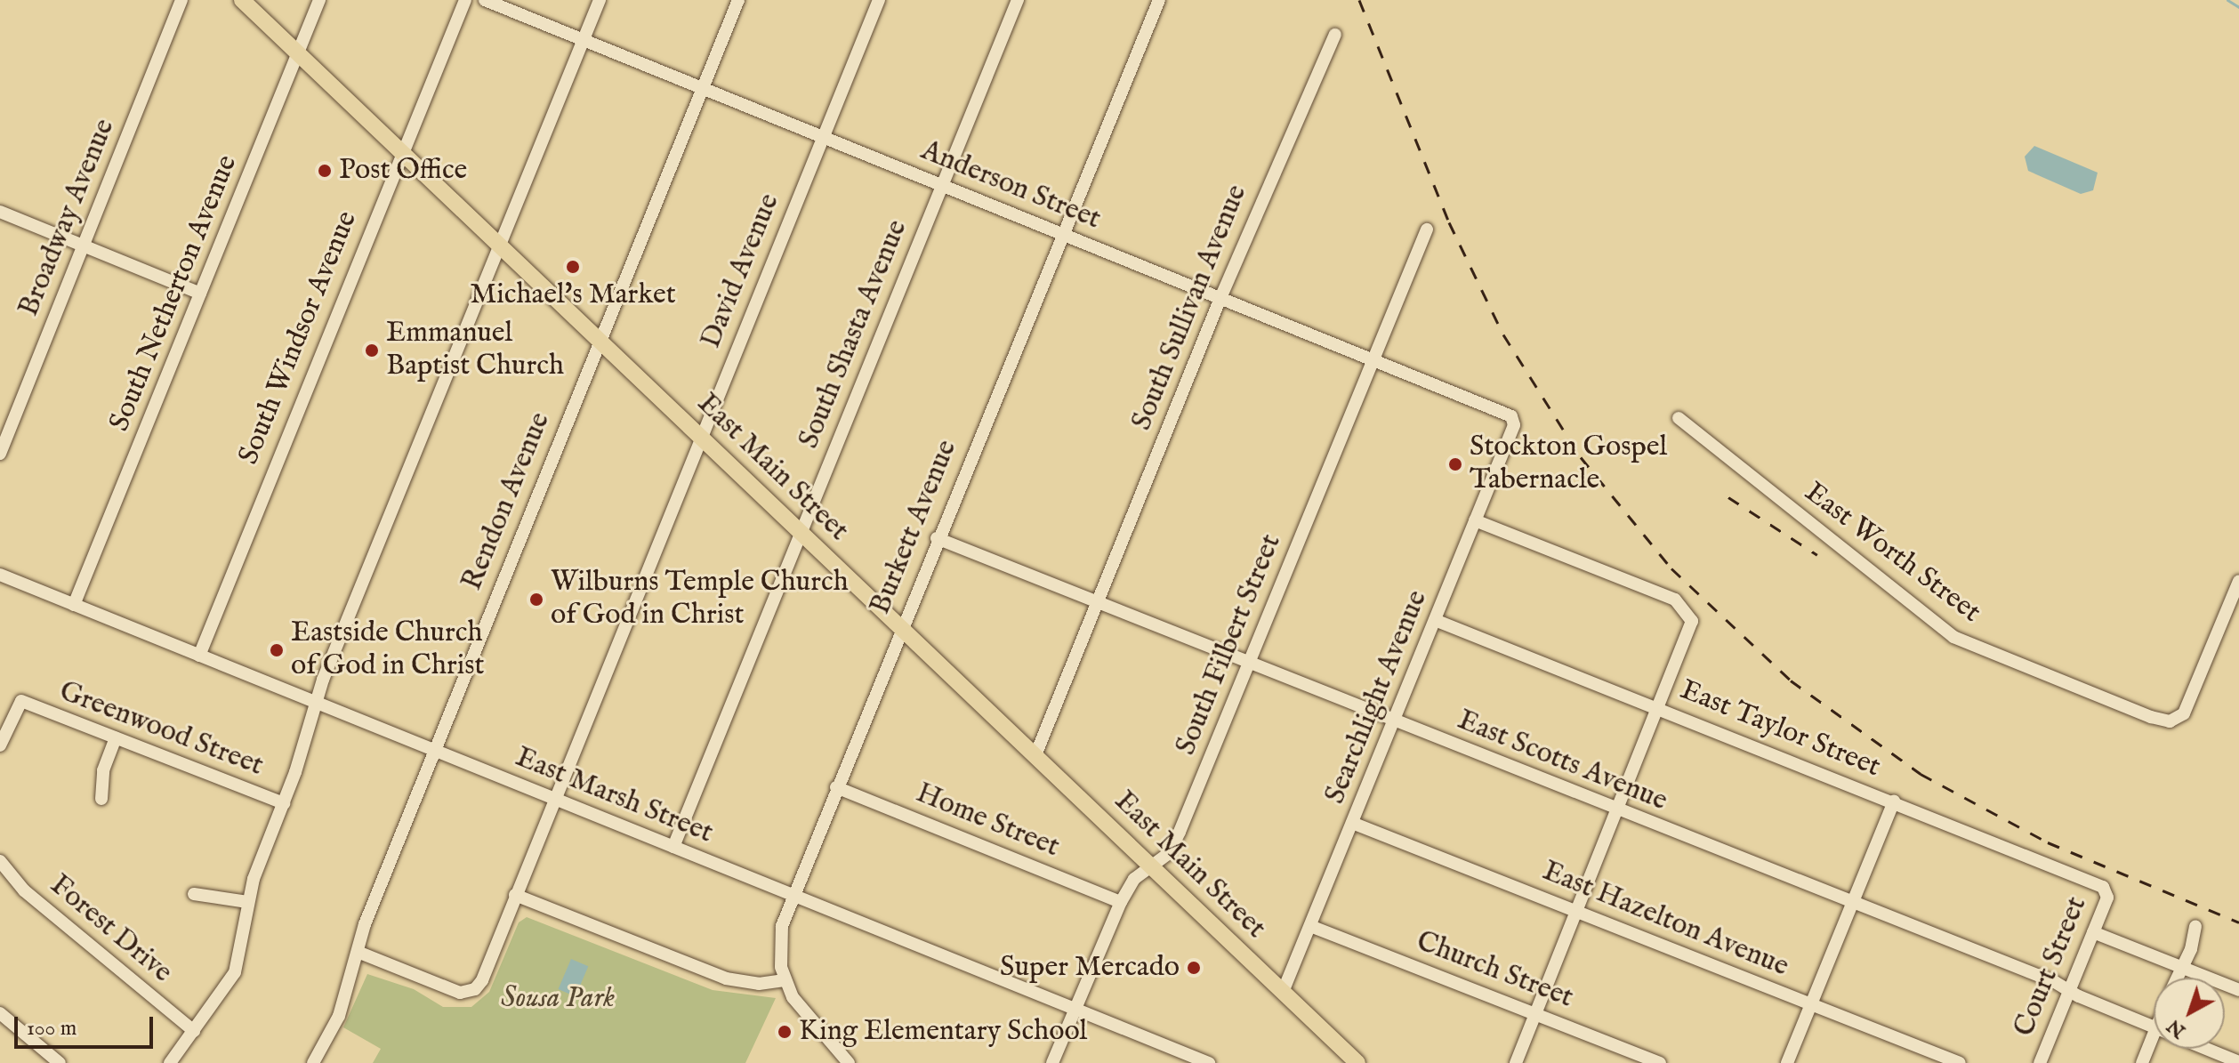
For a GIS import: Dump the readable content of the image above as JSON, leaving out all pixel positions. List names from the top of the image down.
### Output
{
  "streets": {
    "main road": ["East Main Street"],
    "street": [
      "Anderson Street",
      "Broadway Avenue",
      "David Avenue",
      "South Netherton Avenue",
      "South Sullivan Avenue",
      "South Shasta Avenue",
      "South Windsor Avenue",
      "Rendon Avenue",
      "Burkett Avenue",
      "East Worth Street",
      "South Filbert Street",
      "Searchlight Avenue",
      "Greenwood Street",
      "East Taylor Street",
      "East Scotts Avenue",
      "East Marsh Street",
      "Home Street",
      "East Hazelton Avenue",
      "Forest Drive",
      "Court Street",
      "Church Street"
    ]
  },
  "crossings": [
    ["Anderson Street", "David Avenue"],
    ["Anderson Street", "South Sullivan Avenue"],
    ["Anderson Street", "South Shasta Avenue"],
    ["Anderson Street", "Rendon Avenue"],
    ["Anderson Street", "Burkett Avenue"],
    ["Anderson Street", "South Filbert Street"],
    ["Anderson Street", "Searchlight Avenue"],
    ["David Avenue", "East Main Street"],
    ["David Avenue", "Rendon Avenue"],
    ["David Avenue", "East Marsh Street"],
    ["South Netherton Avenue", "East Main Street"],
    ["South Netherton Avenue", "East Marsh Street"],
    ["South Sullivan Avenue", "East Main Street"],
    ["South Sullivan Avenue", "East Scotts Avenue"],
    ["South Shasta Avenue", "East Main Street"],
    ["South Shasta Avenue", "East Marsh Street"],
    ["South Windsor Avenue", "East Main Street"],
    ["South Windsor Avenue", "East Marsh Street"],
    ["East Main Street", "Rendon Avenue"],
    ["East Main Street", "Burkett Avenue"],
    ["East Main Street", "South Filbert Street"],
    ["East Main Street", "Searchlight Avenue"],
    ["Rendon Avenue", "East Marsh Street"],
    ["Burkett Avenue", "East Scotts Avenue"],
    ["Burkett Avenue", "East Marsh Street"],
    ["Burkett Avenue", "Home Street"],
    ["South Filbert Street", "East Scotts Avenue"],
    ["South Filbert Street", "East Marsh Street"],
    ["South Filbert Street", "Home Street"],
    ["Searchlight Avenue", "East Taylor Street"],
    ["Searchlight Avenue", "East Scotts Avenue"],
    ["Searchlight Avenue", "East Hazelton Avenue"],
    ["Searchlight Avenue", "Church Street"],
    ["East Taylor Street", "Court Street"],
    ["East Scotts Avenue", "Court Street"]
  ],
  "parks": ["Sousa Park"],
  "places": [
    "Post Office",
    "Michael's Market",
    "Emmanuel Baptist Church",
    "Stockton Gospel Tabernacle",
    "Wilburns Temple Church of God in Christ",
    "Eastside Church of God in Christ",
    "Super Mercado",
    "King Elementary School"
  ],
  "scale_bar": "100 m",
  "north": "bottom left"
}
